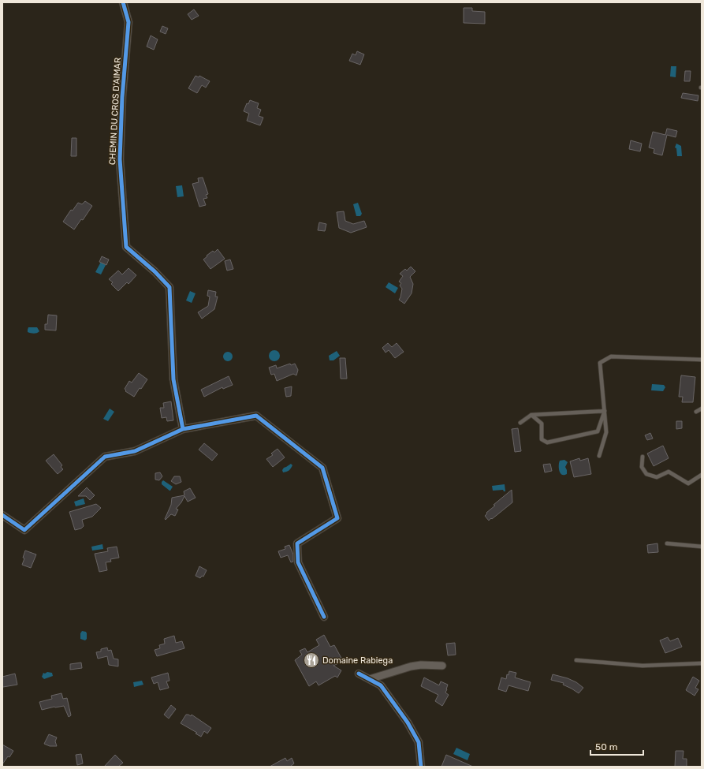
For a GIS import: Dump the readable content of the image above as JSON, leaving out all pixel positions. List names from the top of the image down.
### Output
{
  "streets": {
    "street": ["CHEMIN DU CROS D'AIMAR"]
  },
  "places": {
    "restaurant": ["Domaine Rabiega"]
  },
  "scale_bar": "50 m"
}
